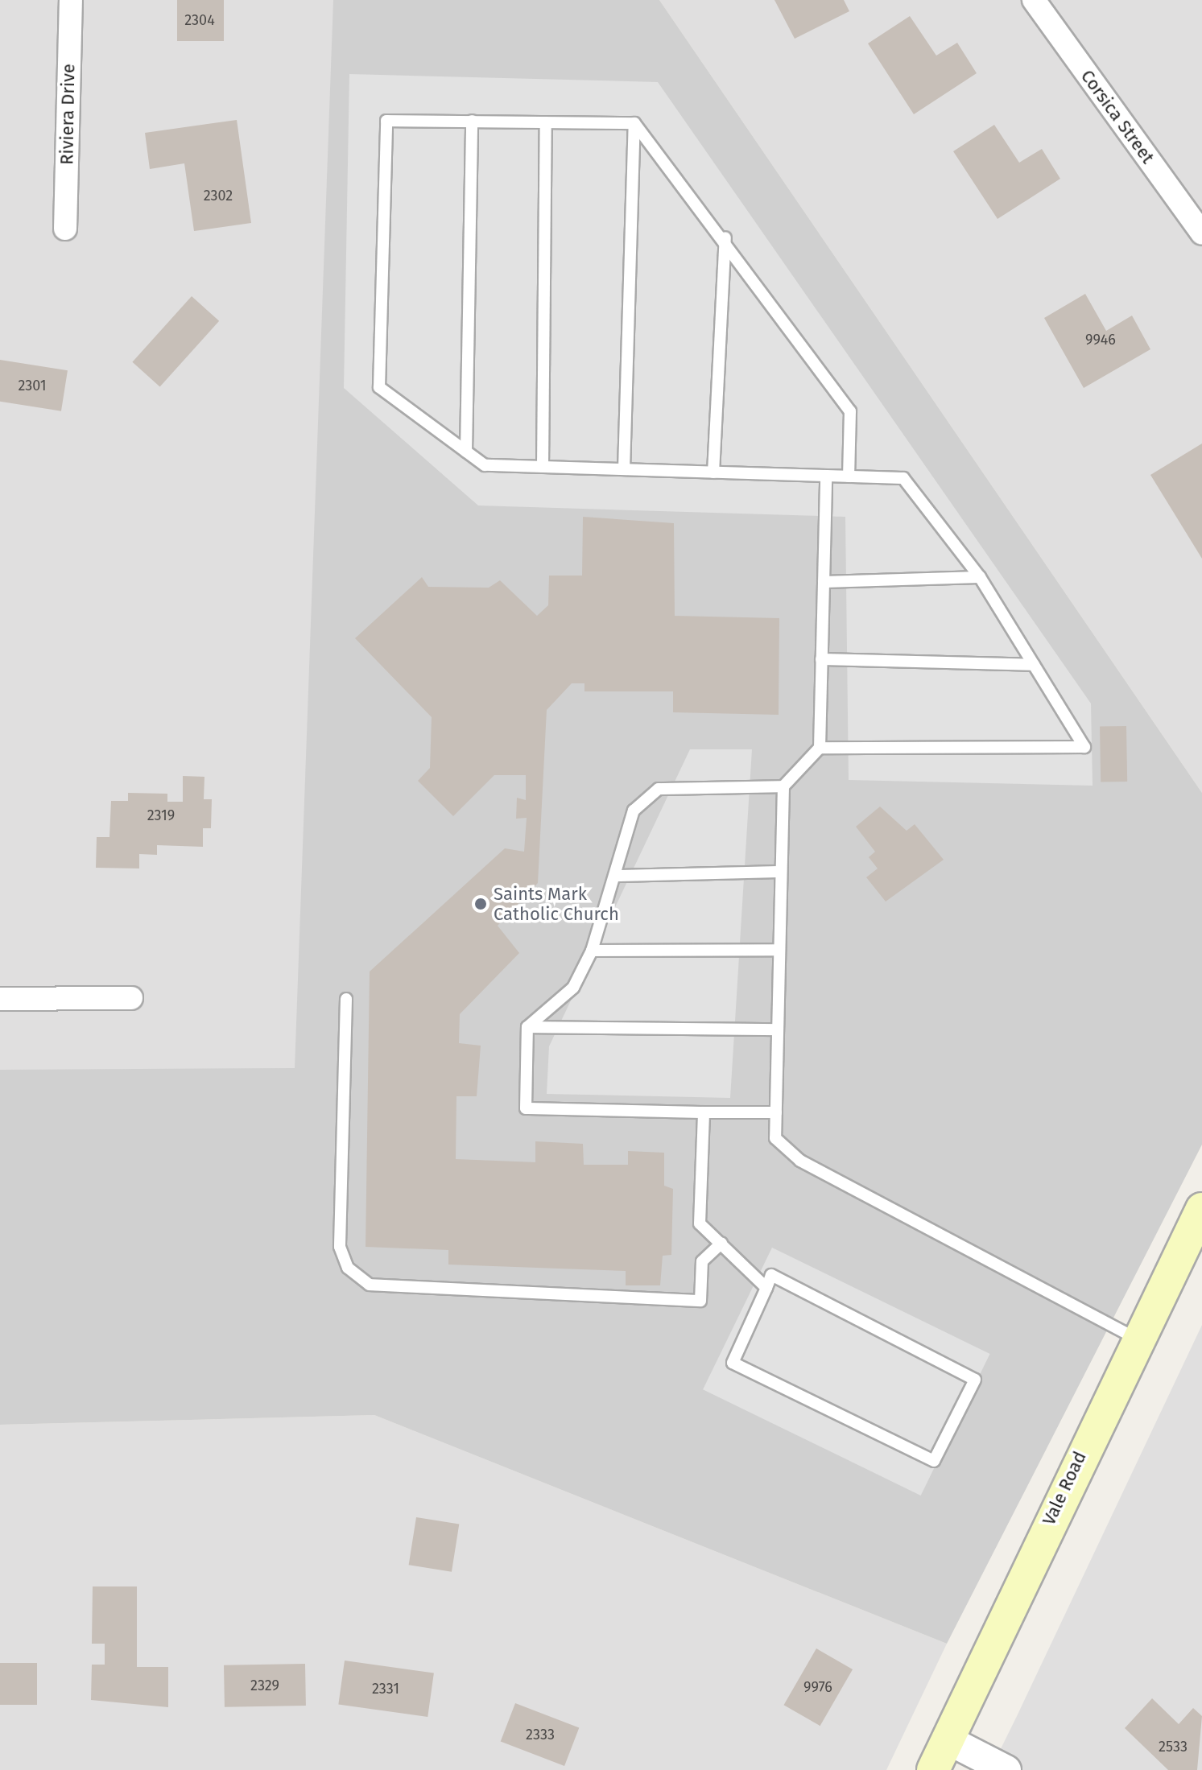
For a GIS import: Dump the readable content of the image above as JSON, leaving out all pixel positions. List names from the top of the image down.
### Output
{
  "streets": {
    "main road": ["Vale Road"],
    "street": ["Riviera Drive", "Corsica Street"]
  },
  "places": ["Saints Mark Catholic Church"],
  "house_numbers": [
    "2304",
    "2302",
    "9946",
    "2301",
    "2319",
    "2329",
    "9976",
    "2331",
    "2333",
    "2533"
  ]
}
